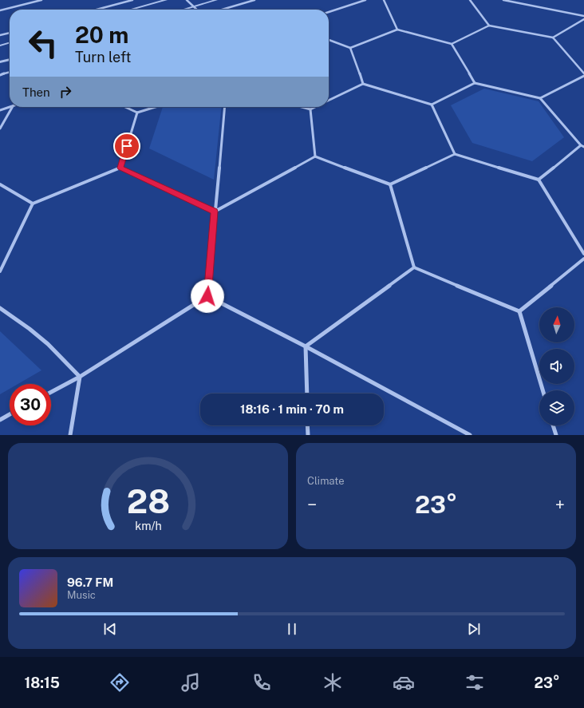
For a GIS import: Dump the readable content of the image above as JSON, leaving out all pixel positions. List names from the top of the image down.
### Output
{
  "north": "top",
  "page": {
    "turn": ["20 m", "Turn left"],
    "then": "Then",
    "limit": "30",
    "trip": "18:16 · 1 min · 70 m",
    "tile": "Climate",
    "heat": ["−", "23°", "+"],
    "song": ["96.7 FM", "Music"],
    "tabs": ["18:15", "23°"],
    "gauge": ["28", "km/h"]
  }
}
